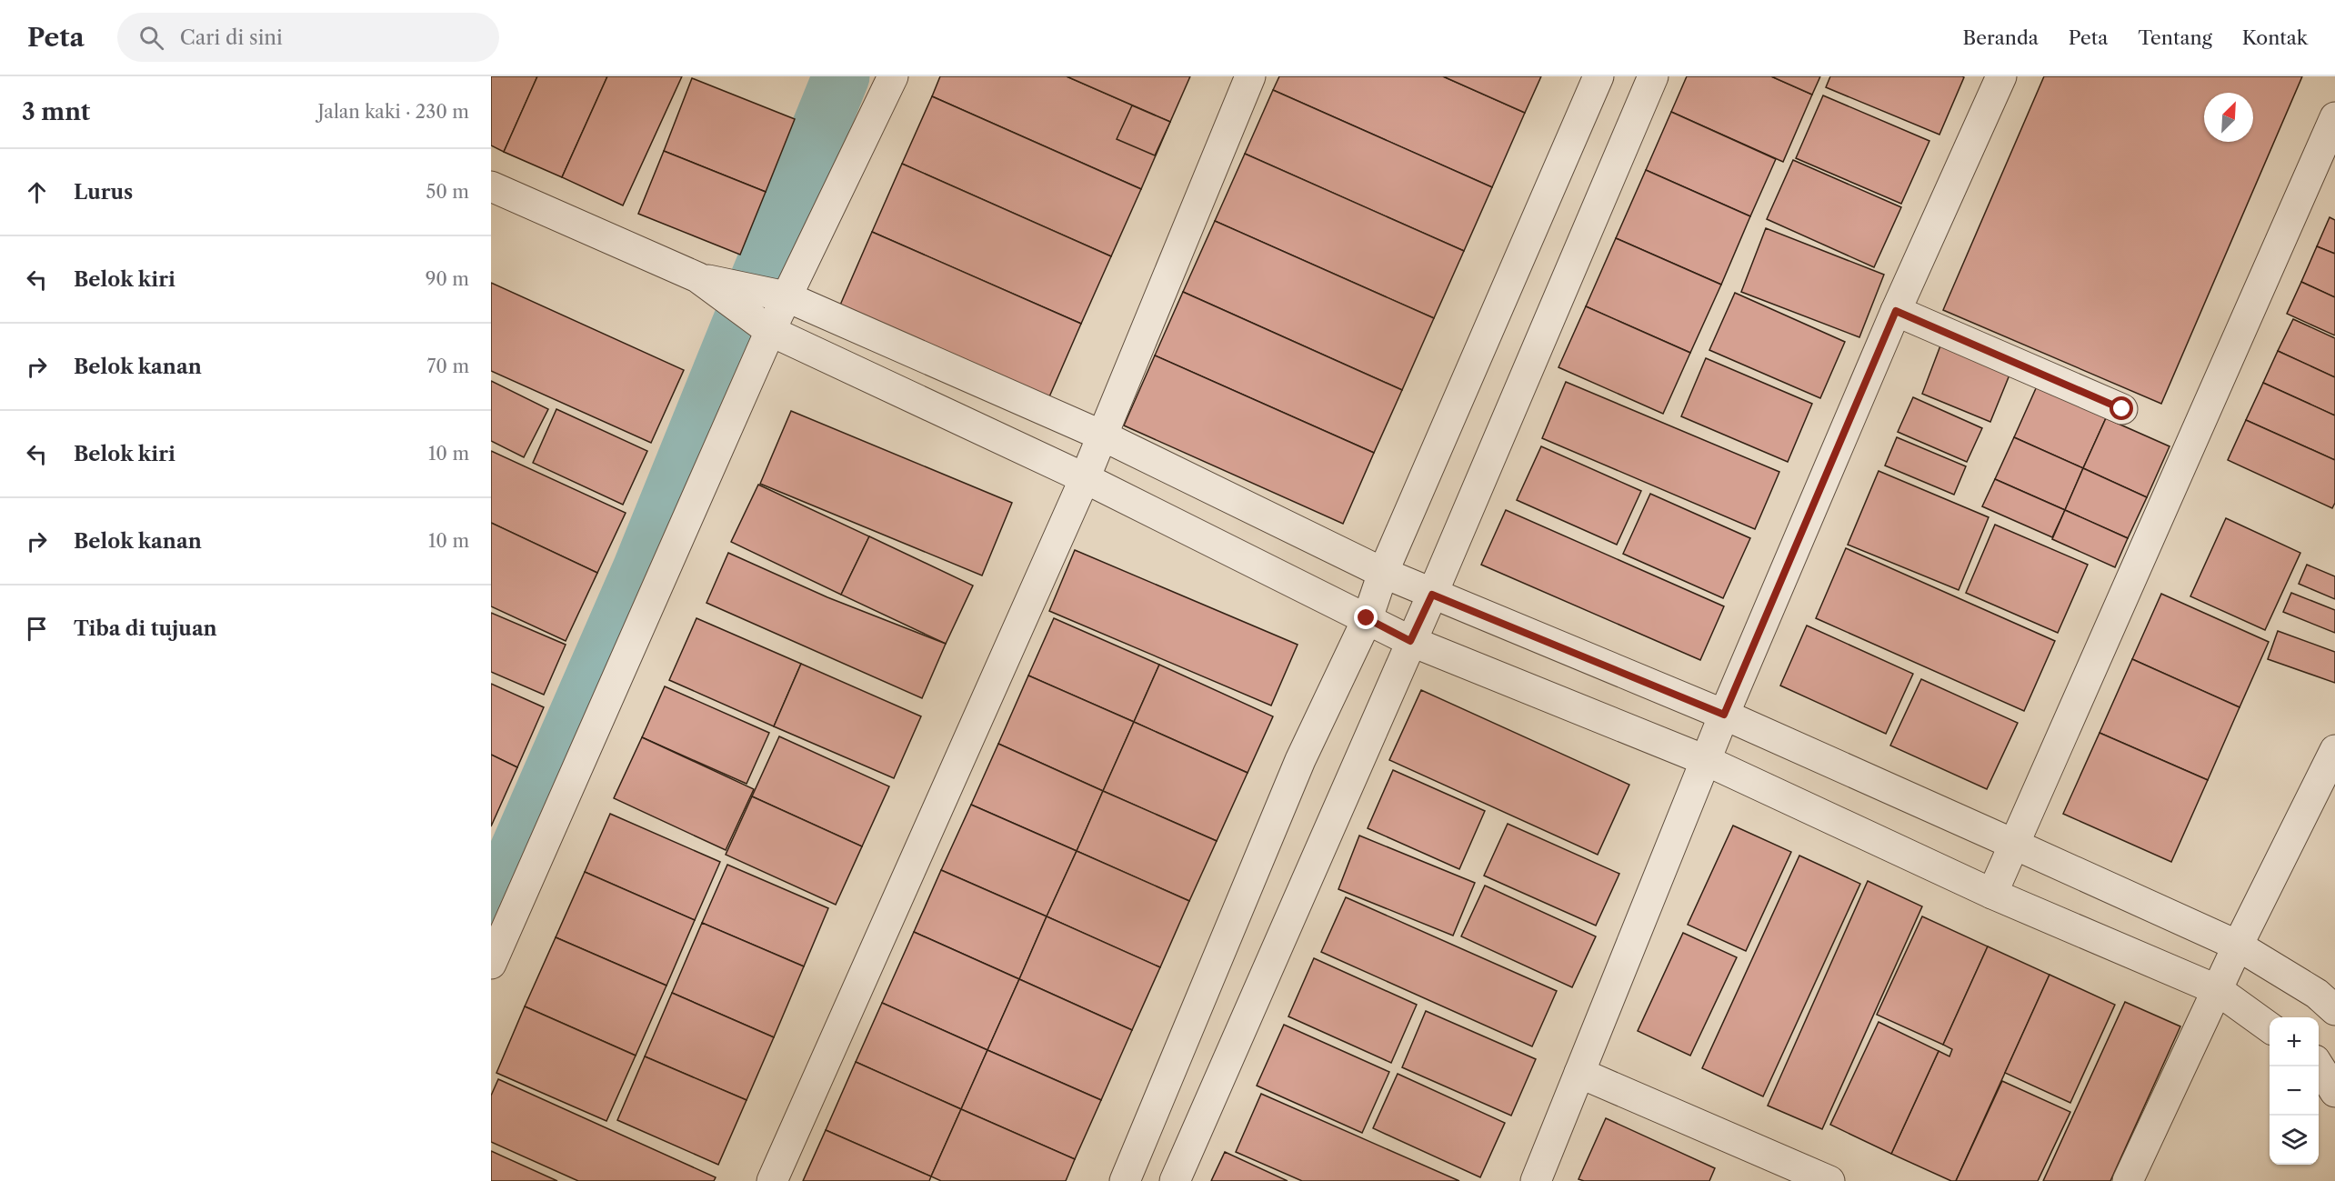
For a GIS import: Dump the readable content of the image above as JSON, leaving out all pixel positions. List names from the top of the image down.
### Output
{
  "north": "top right",
  "page": {
    "header": "Peta",
    "search": "Cari di sini",
    "nav": [
      "Beranda",
      "Peta",
      "Tentang",
      "Kontak"
    ],
    "heading": ["3 mnt", "Jalan kaki · 230 m"],
    "list": [
      ["Lurus", "50 m"],
      ["Belok kiri", "90 m"],
      ["Belok kanan", "70 m"],
      ["Belok kiri", "10 m"],
      ["Belok kanan", "10 m"],
      "Tiba di tujuan"
    ],
    "map_buttons": ["+", "−"]
  }
}
